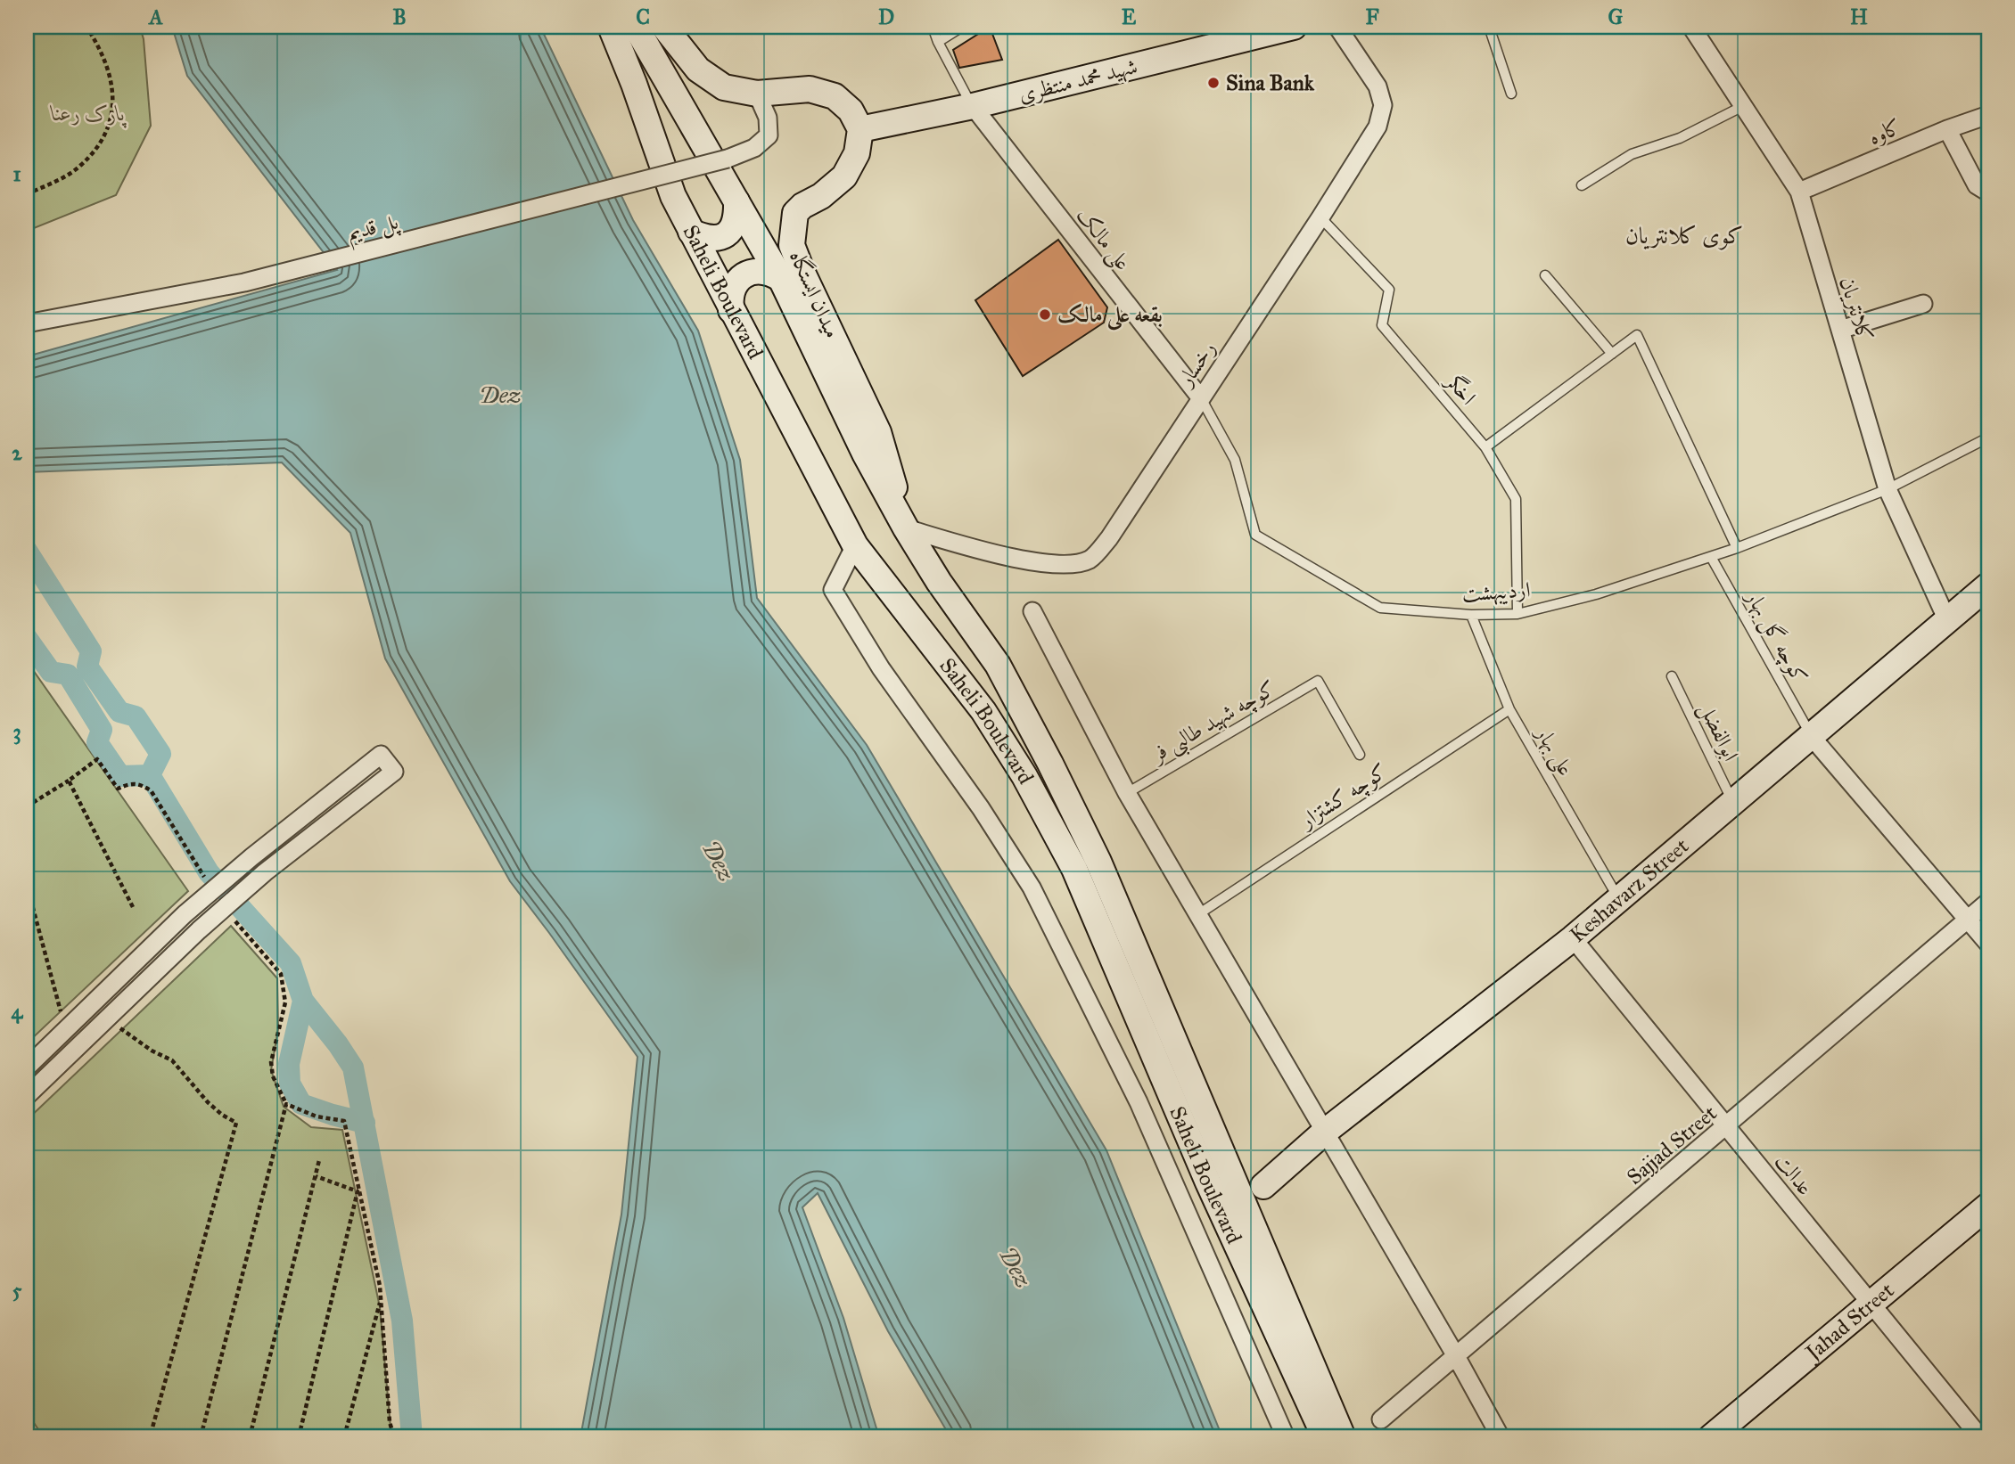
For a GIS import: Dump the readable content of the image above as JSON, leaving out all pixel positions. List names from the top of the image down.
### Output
{
  "streets": {
    "main road": [
      "شهید محمد منتظری",
      "Saheli Boulevard",
      "میدان ایستگاه",
      "Keshavarz Street",
      "Jahad Street"
    ],
    "street": [
      "کاوه",
      "پل قدیم",
      "علی مالک",
      "کلانتریان",
      "رخسار",
      "Sajjad Street",
      "عدالت"
    ],
    "lane": [
      "اخگر",
      "اردیبهشت",
      "کوچه گل بهار",
      "کوچه شهید طالبی فر",
      "ابوالفضل",
      "علی بهار",
      "کوچه کشتزار"
    ]
  },
  "crossings": [
    ["شهید محمد منتظری", "علی مالک"],
    ["شهید محمد منتظری", "میدان ایستگاه"],
    ["کاوه", "کلانتریان"],
    ["علی مالک", "رخسار"],
    ["علی مالک", "اردیبهشت"],
    ["Saheli Boulevard", "میدان ایستگاه"],
    ["Saheli Boulevard", "رخسار"],
    ["میدان ایستگاه", "رخسار"],
    ["کلانتریان", "اردیبهشت"],
    ["کلانتریان", "Keshavarz Street"],
    ["رخسار", "اخگر"],
    ["رخسار", "اردیبهشت"],
    ["اخگر", "اردیبهشت"],
    ["اردیبهشت", "کوچه گل بهار"],
    ["اردیبهشت", "علی بهار"],
    ["کوچه گل بهار", "Keshavarz Street"],
    ["ابوالفضل", "Keshavarz Street"],
    ["علی بهار", "کوچه کشتزار"],
    ["علی بهار", "Keshavarz Street"],
    ["Keshavarz Street", "عدالت"],
    ["Sajjad Street", "عدالت"],
    ["عدالت", "Jahad Street"]
  ],
  "districts": ["کوی کلانتریان"],
  "water": ["Dez"],
  "parks": ["پارک رعنا"],
  "places": ["Sina Bank", "بقعه علی مالک"],
  "grid": {
    "columns": [
      "A",
      "B",
      "C",
      "D",
      "E",
      "F",
      "G",
      "H"
    ],
    "rows": [
      "1",
      "2",
      "3",
      "4",
      "5"
    ]
  }
}
